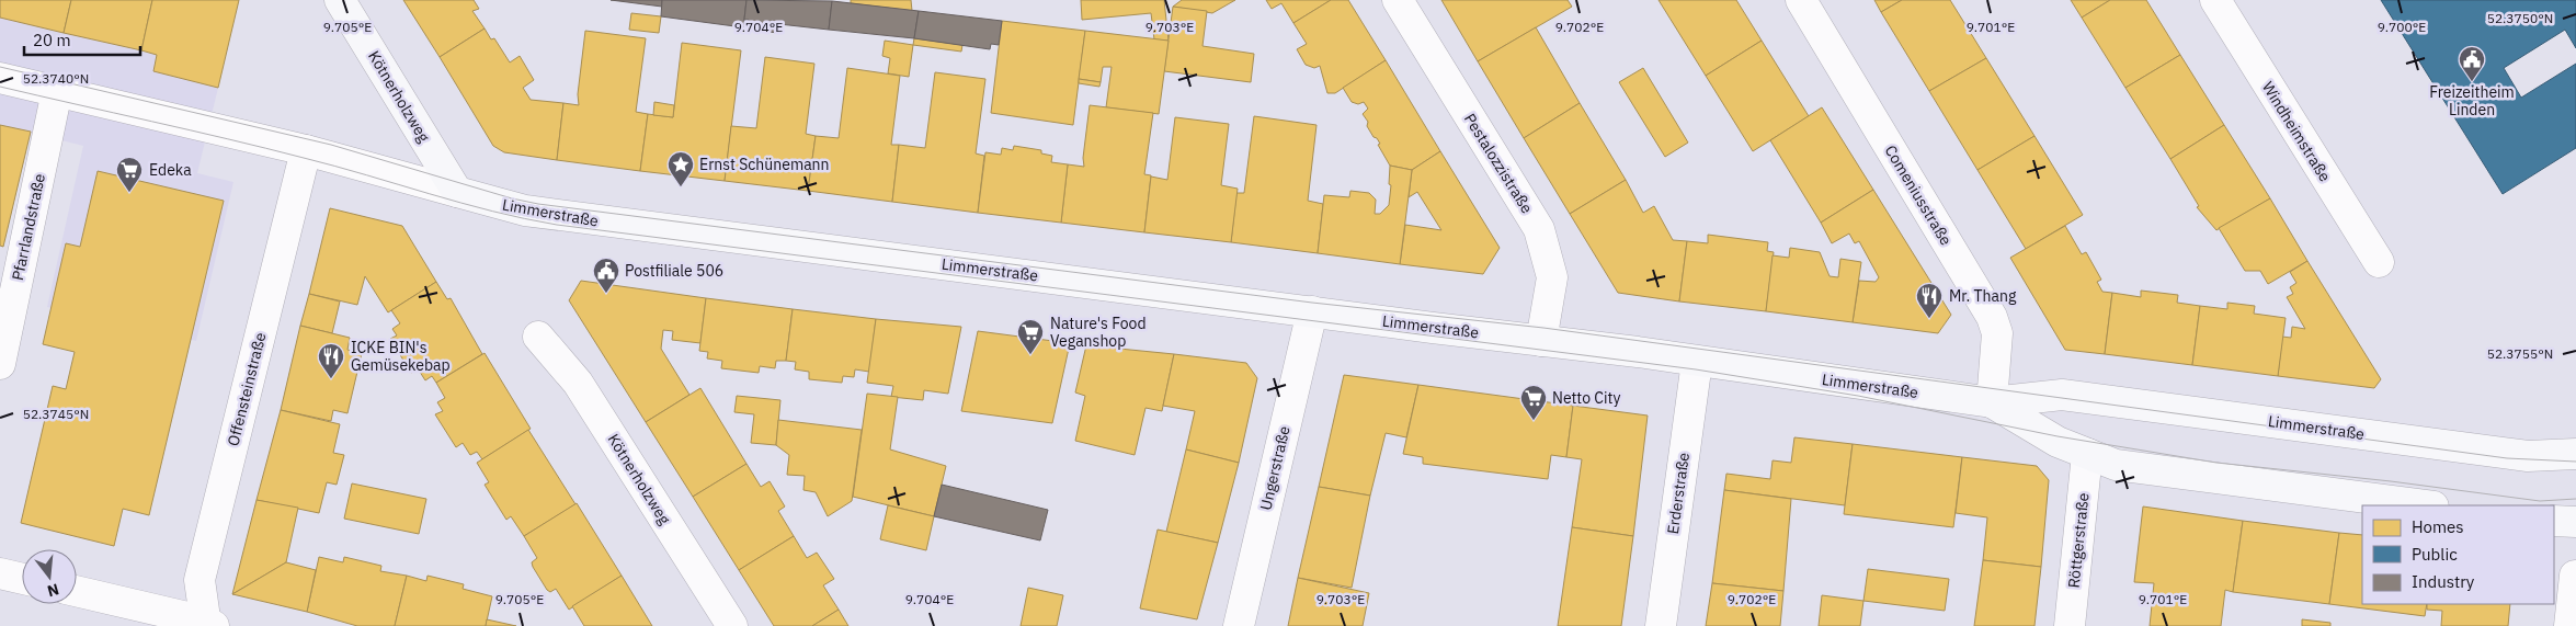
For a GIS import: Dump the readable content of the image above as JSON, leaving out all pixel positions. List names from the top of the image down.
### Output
{
  "streets": {
    "street": [
      "Kötnerholzweg",
      "Windheimstraße",
      "Pestalozzistraße",
      "Comeniusstraße",
      "Limmerstraße",
      "Pfarrlandstraße",
      "Offensteinstraße",
      "Ungerstraße",
      "Erderstraße",
      "Röttgerstraße"
    ]
  },
  "crossings": [
    ["Kötnerholzweg", "Limmerstraße"],
    ["Pestalozzistraße", "Limmerstraße"],
    ["Comeniusstraße", "Limmerstraße"],
    ["Limmerstraße", "Pfarrlandstraße"],
    ["Limmerstraße", "Offensteinstraße"],
    ["Limmerstraße", "Ungerstraße"],
    ["Limmerstraße", "Erderstraße"],
    ["Limmerstraße", "Röttgerstraße"]
  ],
  "places": {
    "public building": ["Freizeitheim Linden", "Postfiliale 506"],
    "place": ["Ernst Schünemann"],
    "supermarket": ["Edeka", "Nature's Food Veganshop", "Netto City"],
    "restaurant": ["Mr. Thang", "ICKE BIN's Gemüsekebap"]
  },
  "legend": ["Homes", "Public", "Industry"],
  "scale_bar": "20 m",
  "north": "bottom",
  "coordinates": [
    "52.3750°N",
    "9.705°E",
    "9.704°E",
    "9.703°E",
    "9.702°E",
    "9.701°E",
    "9.700°E",
    "52.3740°N",
    "52.3755°N",
    "52.3745°N"
  ]
}
